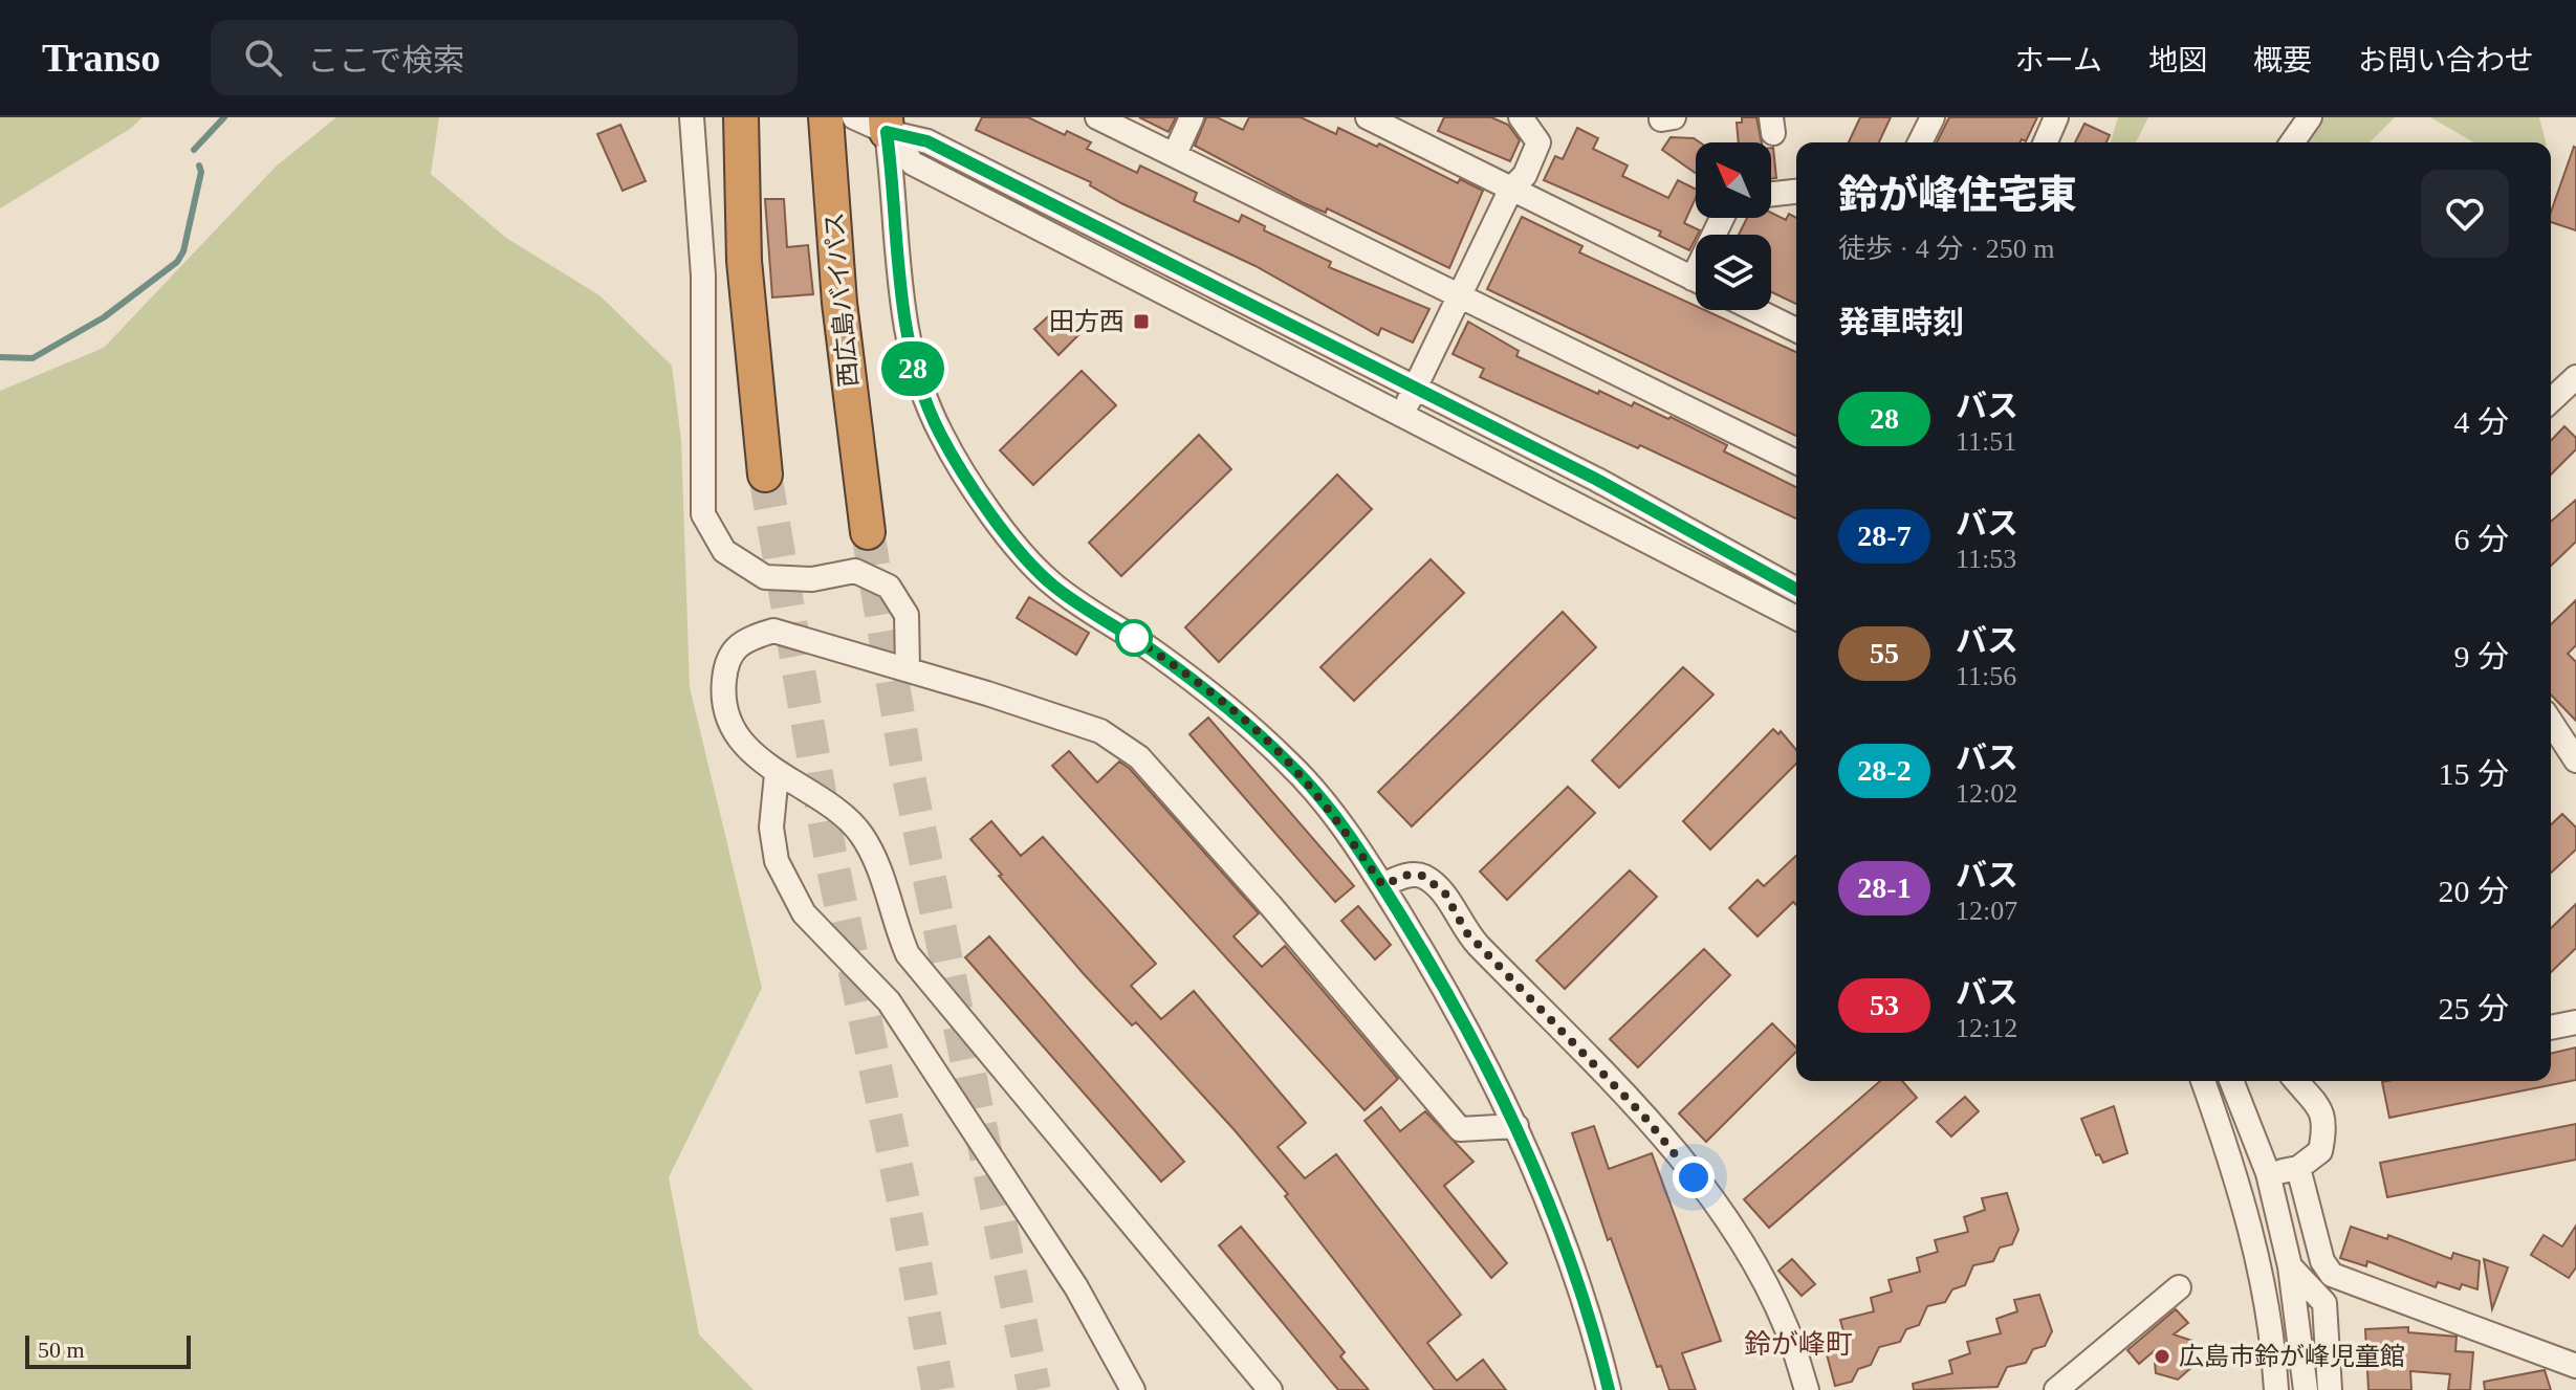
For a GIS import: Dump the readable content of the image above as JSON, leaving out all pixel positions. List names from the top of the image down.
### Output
{
  "streets": {
    "highway": ["西広島バイパス"]
  },
  "districts": ["鈴が峰町"],
  "places": {
    "transit": ["田方西"],
    "other": ["広島市鈴が峰児童館"]
  },
  "lines": ["bus line 28"],
  "scale_bar": "50 m",
  "north": "top left",
  "page": {
    "header": "Transo",
    "search": "ここで検索",
    "nav": [
      "ホーム",
      "地図",
      "概要",
      "お問い合わせ"
    ],
    "on_map": "28",
    "heading": [
      ["鈴が峰住宅東", "徒歩 · 4 分 · 250 m"],
      "発車時刻"
    ],
    "list": [
      {
        "mark": "28",
        "name": "バス",
        "note": "11:51",
        "value": "4 分"
      },
      {
        "mark": "28-7",
        "name": "バス",
        "note": "11:53",
        "value": "6 分"
      },
      {
        "mark": "55",
        "name": "バス",
        "note": "11:56",
        "value": "9 分"
      },
      {
        "mark": "28-2",
        "name": "バス",
        "note": "12:02",
        "value": "15 分"
      },
      {
        "mark": "28-1",
        "name": "バス",
        "note": "12:07",
        "value": "20 分"
      },
      {
        "mark": "53",
        "name": "バス",
        "note": "12:12",
        "value": "25 分"
      }
    ],
    "scale": "50 m"
  }
}
